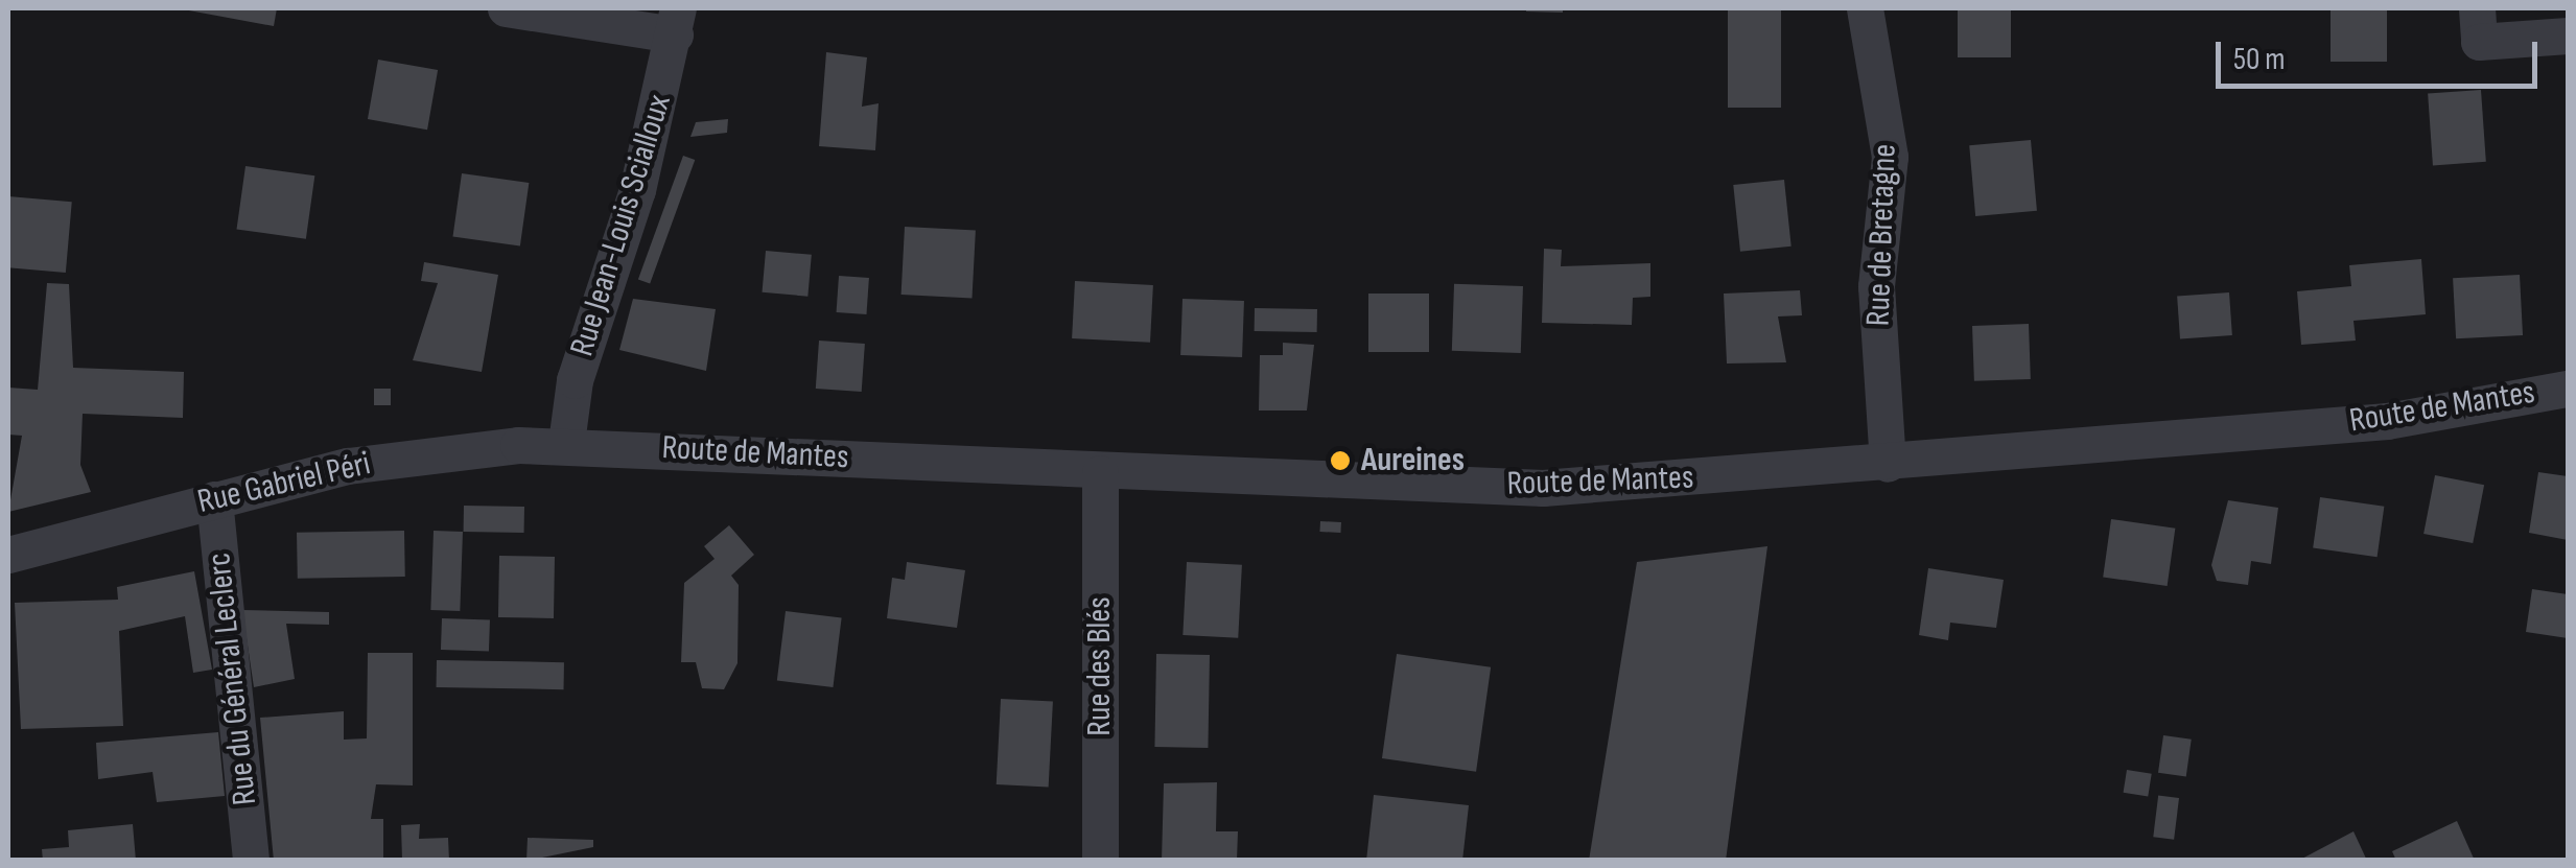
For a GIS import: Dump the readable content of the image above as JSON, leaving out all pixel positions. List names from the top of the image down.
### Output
{
  "streets": {
    "street": [
      "Rue Jean-Louis Scialloux",
      "Rue de Bretagne",
      "Route de Mantes",
      "Rue Gabriel Péri",
      "Rue des Blés",
      "Rue du Général Leclerc"
    ]
  },
  "crossings": [
    ["Rue Jean-Louis Scialloux", "Route de Mantes"],
    ["Rue Jean-Louis Scialloux", "Rue Gabriel Péri"],
    ["Rue de Bretagne", "Route de Mantes"],
    ["Route de Mantes", "Rue Gabriel Péri"],
    ["Route de Mantes", "Rue des Blés"],
    ["Rue Gabriel Péri", "Rue du Général Leclerc"]
  ],
  "places": ["Aureines"],
  "scale_bar": "50 m"
}
